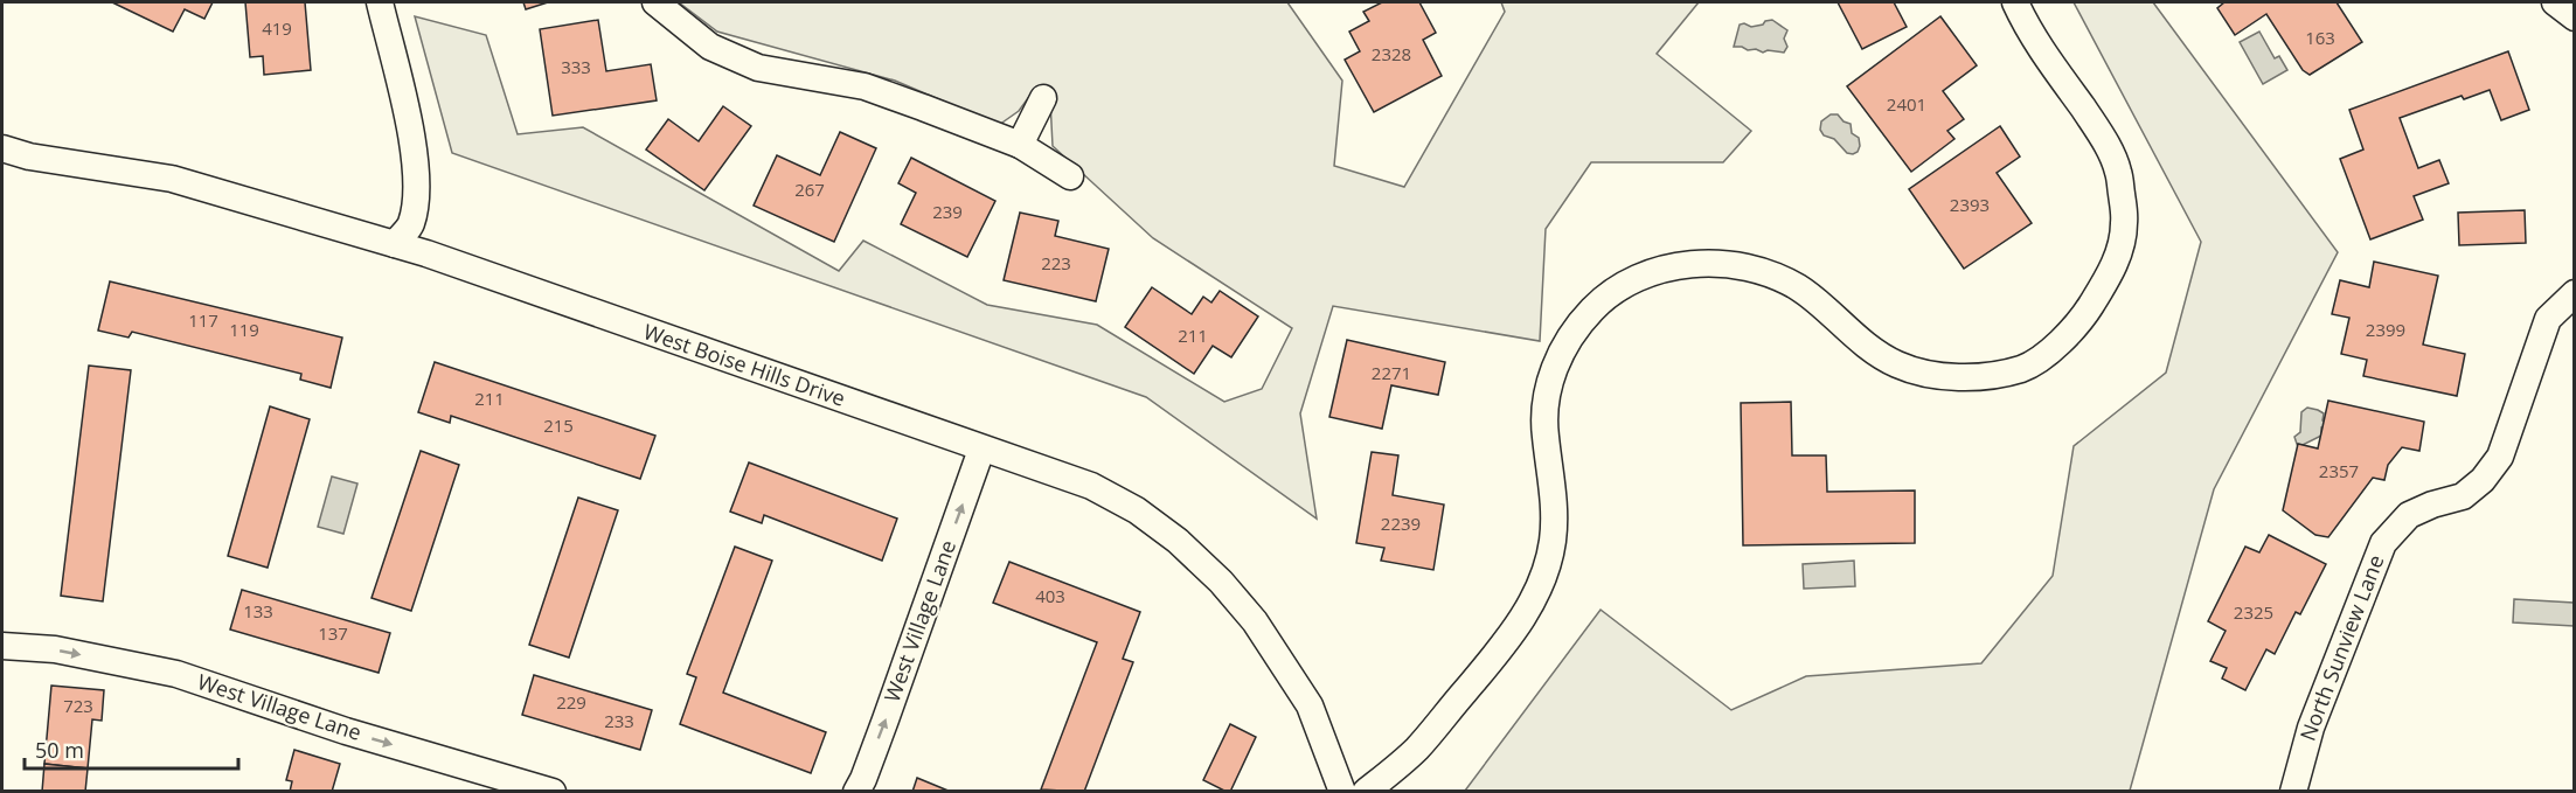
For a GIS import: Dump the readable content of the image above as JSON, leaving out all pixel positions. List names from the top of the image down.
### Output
{
  "streets": {
    "street": ["West Boise Hills Drive", "West Village Lane", "North Sunview Lane"]
  },
  "crossings": [
    ["West Boise Hills Drive", "West Village Lane"]
  ],
  "house_numbers": [
    "419",
    "163",
    "2328",
    "333",
    "2401",
    "267",
    "2393",
    "239",
    "223",
    "117",
    "119",
    "2399",
    "211",
    "2271",
    "211",
    "215",
    "2357",
    "2239",
    "403",
    "133",
    "2325",
    "137",
    "229",
    "723",
    "233"
  ],
  "scale_bar": "50 m"
}
